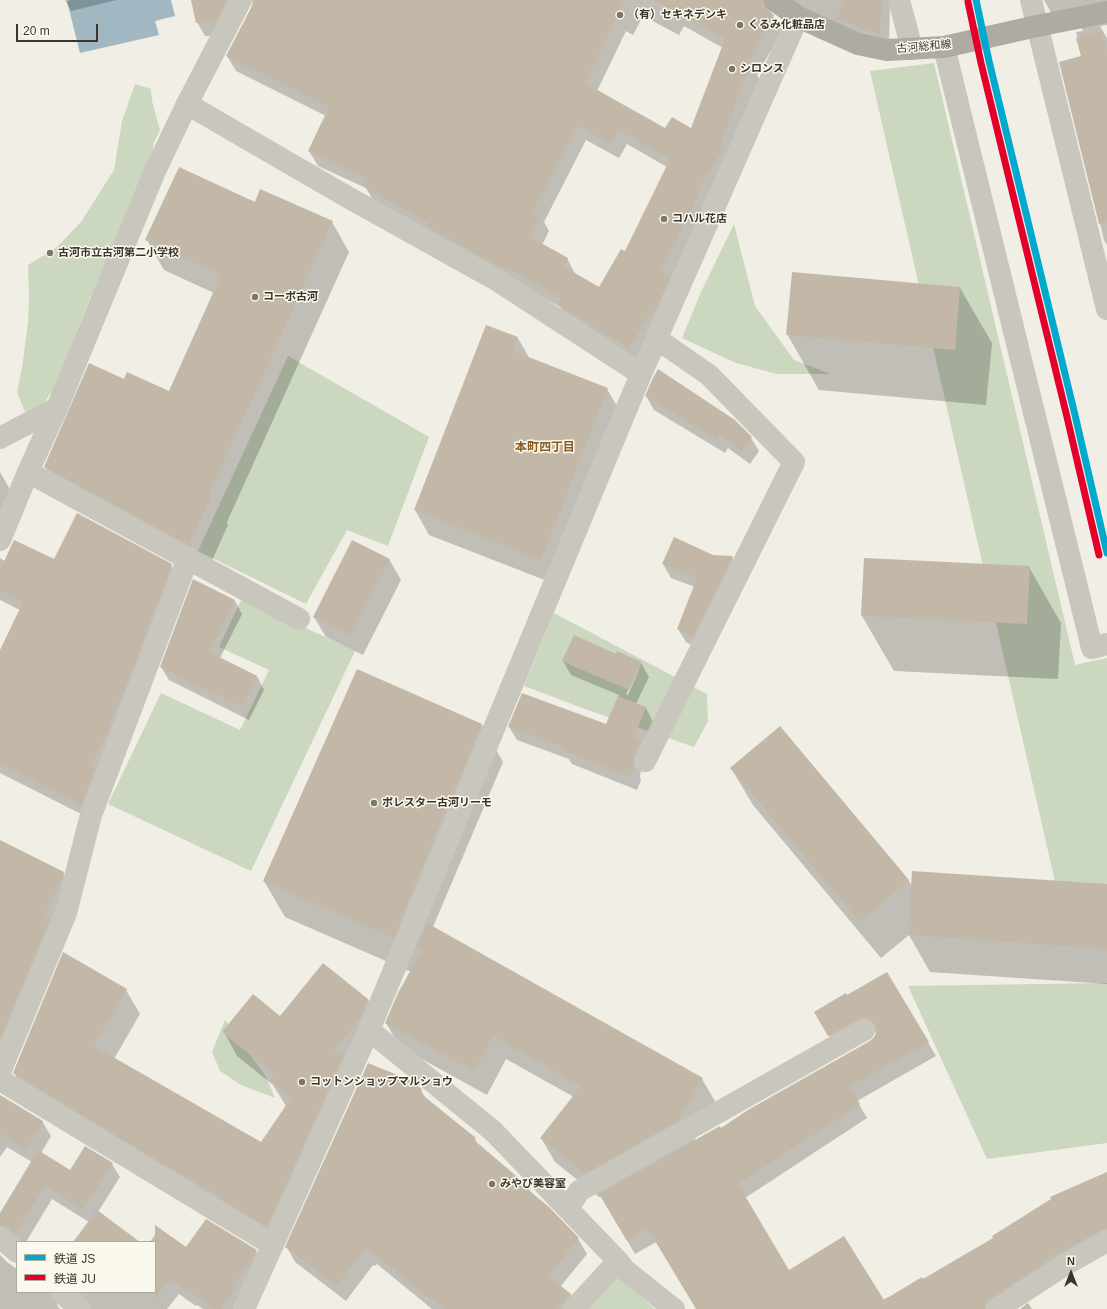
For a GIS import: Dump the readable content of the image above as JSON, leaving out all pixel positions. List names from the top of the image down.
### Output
{
  "streets": {
    "main road": ["古河総和線"]
  },
  "districts": ["本町四丁目"],
  "places": [
    "（有）セキネデンキ",
    "くるみ化粧品店",
    "シロンス",
    "コハル花店",
    "古河市立古河第二小学校",
    "コーポ古河",
    "ポレスター古河リーモ",
    "コットンショップマルショウ",
    "みやび美容室"
  ],
  "lines": ["rail line JS", "rail line JU"],
  "legend": ["鉄道 JS", "鉄道 JU"],
  "scale_bar": "20 m",
  "north": "top"
}
